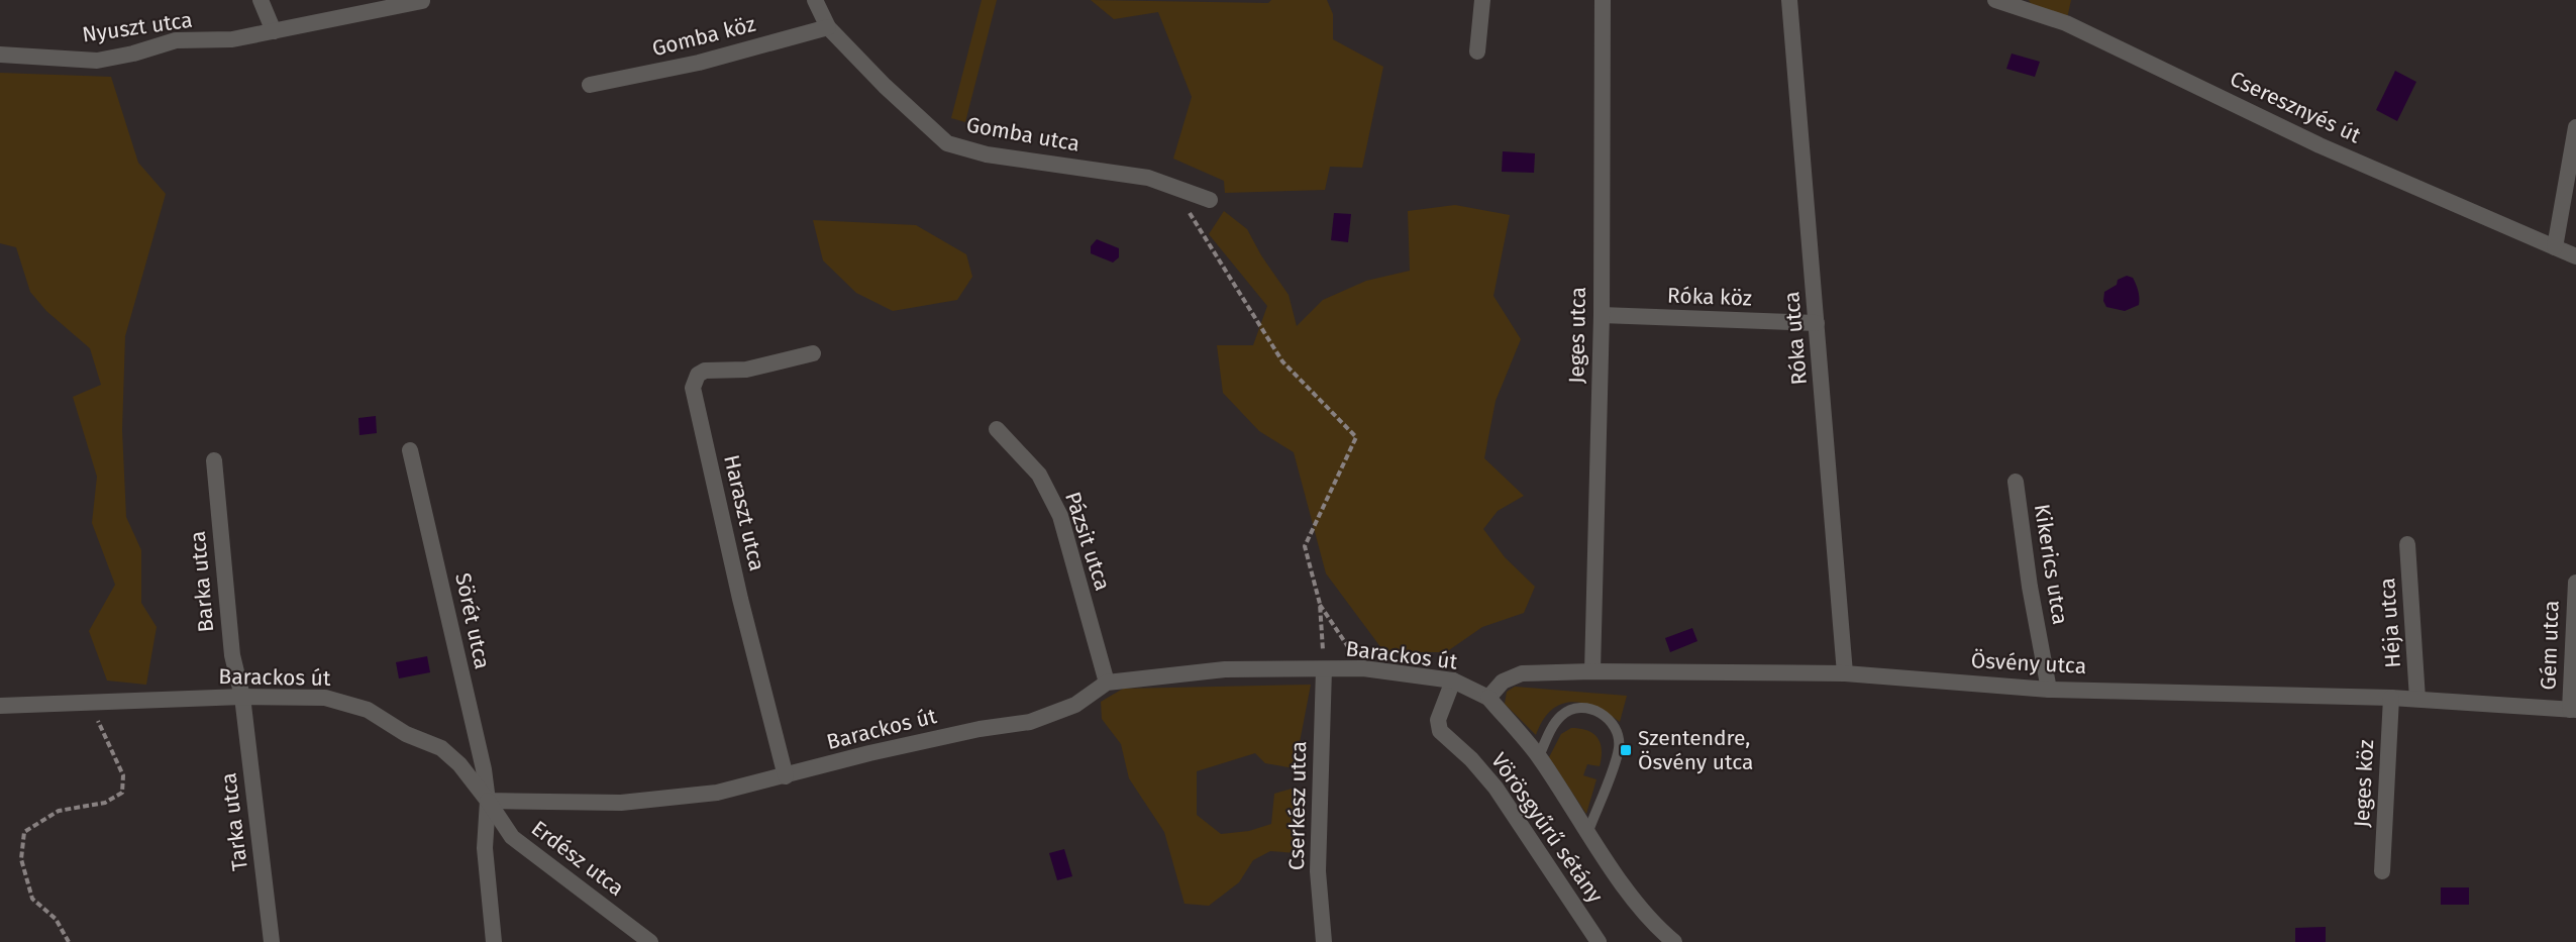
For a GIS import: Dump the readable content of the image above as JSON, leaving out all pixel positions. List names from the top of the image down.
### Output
{
  "streets": {
    "street": [
      "Nyuszt utca",
      "Gomba köz",
      "Cseresznyés út",
      "Gomba utca",
      "Róka köz",
      "Jeges utca",
      "Róka utca",
      "Haraszt utca",
      "Pázsit utca",
      "Kikerics utca",
      "Barka utca",
      "Sörét utca",
      "Héja utca",
      "Gém utca",
      "Barackos út",
      "Ösvény utca",
      "Jeges köz",
      "Cserkész utca",
      "Tarka utca",
      "Vörösgyűrű sétány",
      "Erdész utca"
    ]
  },
  "crossings": [
    ["Gomba köz", "Gomba utca"],
    ["Róka köz", "Jeges utca"],
    ["Róka köz", "Róka utca"],
    ["Jeges utca", "Ösvény utca"],
    ["Róka utca", "Ösvény utca"],
    ["Haraszt utca", "Barackos út"],
    ["Pázsit utca", "Barackos út"],
    ["Kikerics utca", "Ösvény utca"],
    ["Barka utca", "Barackos út"],
    ["Barka utca", "Tarka utca"],
    ["Sörét utca", "Barackos út"],
    ["Sörét utca", "Erdész utca"],
    ["Héja utca", "Ösvény utca"],
    ["Gém utca", "Ösvény utca"],
    ["Barackos út", "Ösvény utca"],
    ["Barackos út", "Cserkész utca"],
    ["Barackos út", "Tarka utca"],
    ["Barackos út", "Vörösgyűrű sétány"],
    ["Barackos út", "Erdész utca"],
    ["Ösvény utca", "Jeges köz"]
  ],
  "places": {
    "transit": ["Szentendre, Ösvény utca"]
  }
}
